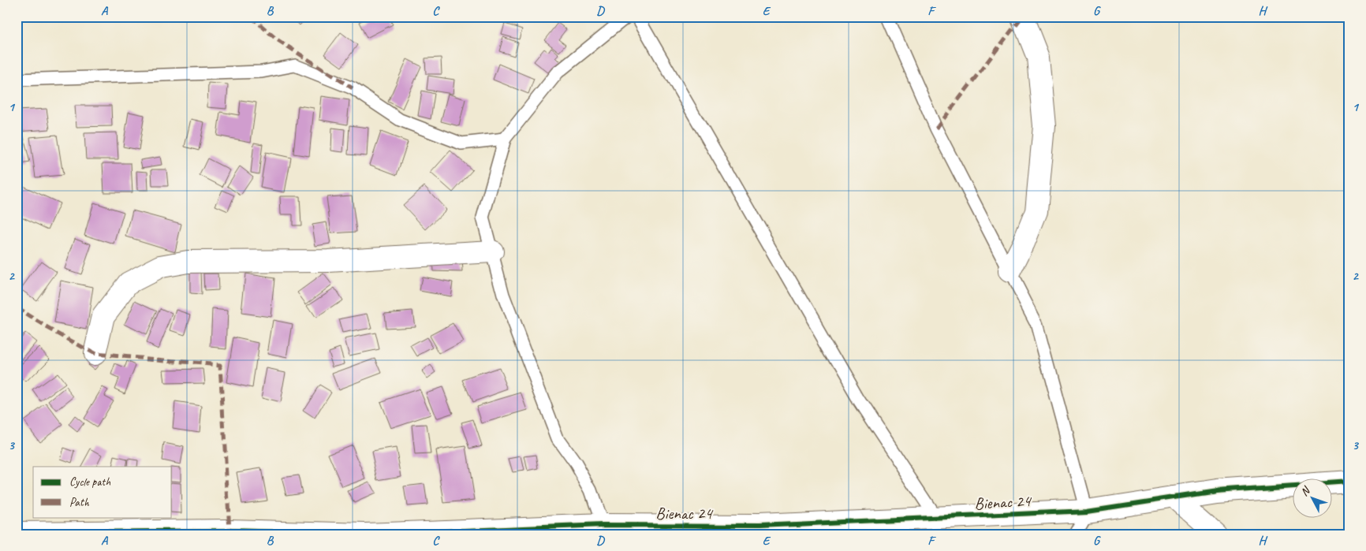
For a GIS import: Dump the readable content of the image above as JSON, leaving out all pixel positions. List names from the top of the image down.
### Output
{
  "streets": {
    "street": ["Bienac 24"]
  },
  "legend": ["Cycle path", "Path"],
  "north": "top left",
  "grid": {
    "columns": [
      "A",
      "B",
      "C",
      "D",
      "E",
      "F",
      "G",
      "H"
    ],
    "rows": ["1", "2", "3"]
  }
}
